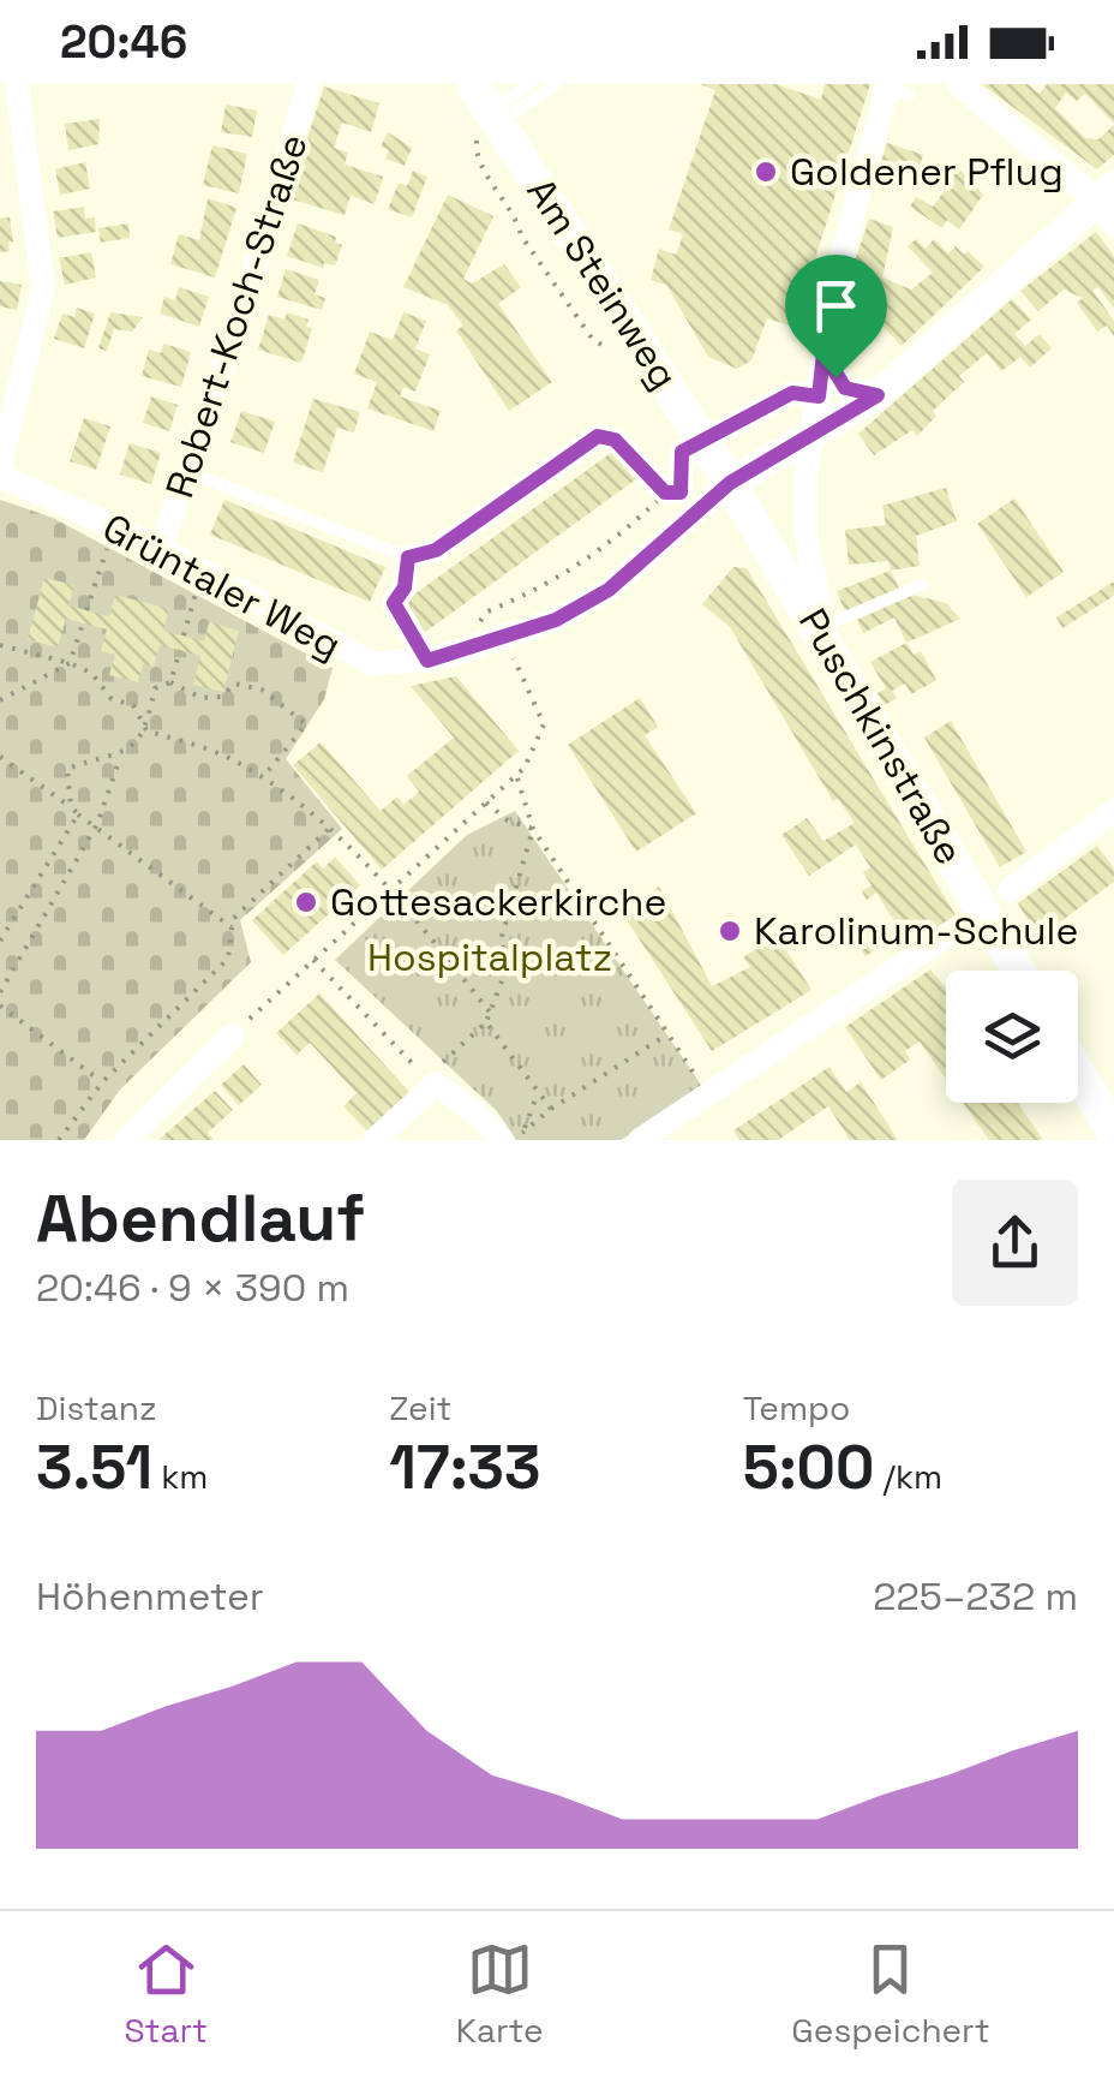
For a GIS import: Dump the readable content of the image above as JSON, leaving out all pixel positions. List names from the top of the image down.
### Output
{
  "streets": {
    "main road": ["Am Steinweg", "Puschkinstraße"],
    "street": ["Robert-Koch-Straße", "Grüntaler Weg"]
  },
  "crossings": [
    ["Am Steinweg", "Grüntaler Weg"],
    ["Am Steinweg", "Puschkinstraße"],
    ["Robert-Koch-Straße", "Grüntaler Weg"],
    ["Grüntaler Weg", "Puschkinstraße"]
  ],
  "parks": ["Hospitalplatz"],
  "places": ["Goldener Pflug", "Gottesackerkirche", "Karolinum-Schule"],
  "page": {
    "status": "20:46",
    "heading": ["Abendlauf", "20:46 · 9 × 390 m"],
    "stats": [
      ["Distanz", "3.51 km"],
      ["Zeit", "17:33"],
      ["Tempo", "5:00 /km"]
    ],
    "chart": ["Höhenmeter", "225–232 m"],
    "tabs": ["Start", "Karte", "Gespeichert"]
  }
}
